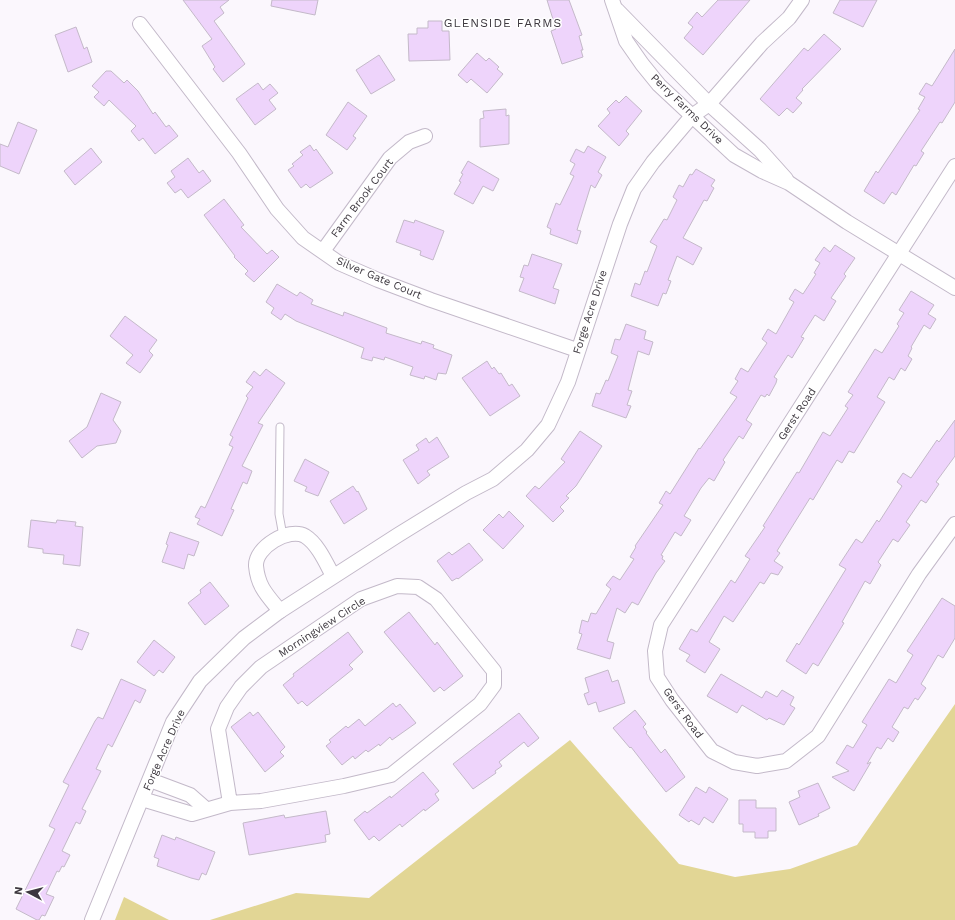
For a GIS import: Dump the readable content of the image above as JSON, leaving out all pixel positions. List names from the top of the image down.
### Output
{
  "streets": {
    "street": [
      "Perry Farms Drive",
      "Farm Brook Court",
      "Silver Gate Court",
      "Forge Acre Drive",
      "Gerst Road",
      "Morningview Circle"
    ]
  },
  "crossings": [
    ["Perry Farms Drive", "Forge Acre Drive"],
    ["Perry Farms Drive", "Gerst Road"],
    ["Farm Brook Court", "Silver Gate Court"],
    ["Silver Gate Court", "Forge Acre Drive"],
    ["Forge Acre Drive", "Morningview Circle"]
  ],
  "districts": ["GLENSIDE FARMS"],
  "north": "left"
}
